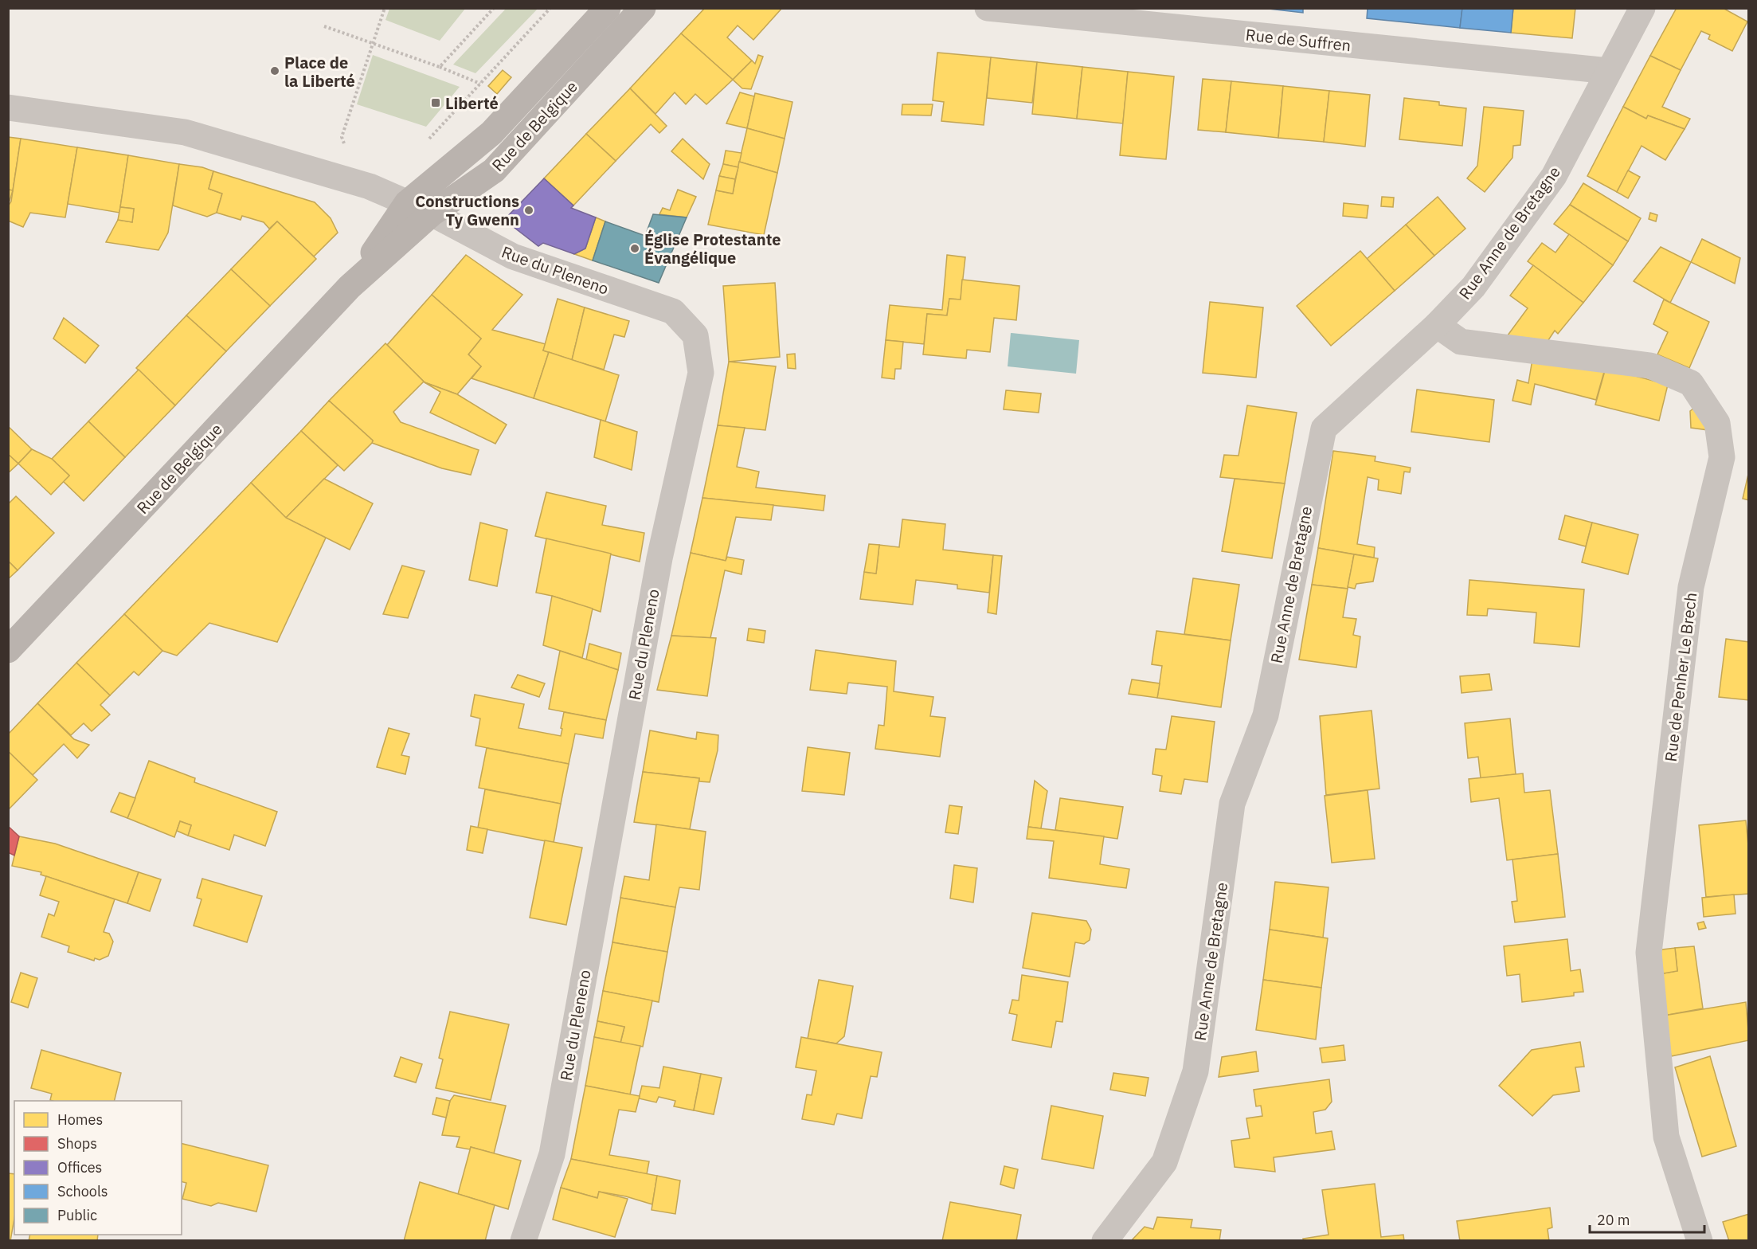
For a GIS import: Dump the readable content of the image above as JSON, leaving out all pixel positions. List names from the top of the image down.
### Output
{
  "streets": {
    "main road": ["Rue de Belgique"],
    "street": [
      "Rue de Suffren",
      "Rue Anne de Bretagne",
      "Rue du Pleneno",
      "Rue de Penher Le Brech"
    ]
  },
  "crossings": [
    ["Rue de Suffren", "Rue Anne de Bretagne"],
    ["Rue de Belgique", "Rue du Pleneno"],
    ["Rue Anne de Bretagne", "Rue de Penher Le Brech"]
  ],
  "places": {
    "other": ["Place de la Liberté", "Constructions Ty Gwenn", "Église Protestante Évangélique"],
    "transit": ["Liberté"]
  },
  "legend": [
    "Homes",
    "Shops",
    "Offices",
    "Schools",
    "Public"
  ],
  "scale_bar": "20 m"
}
